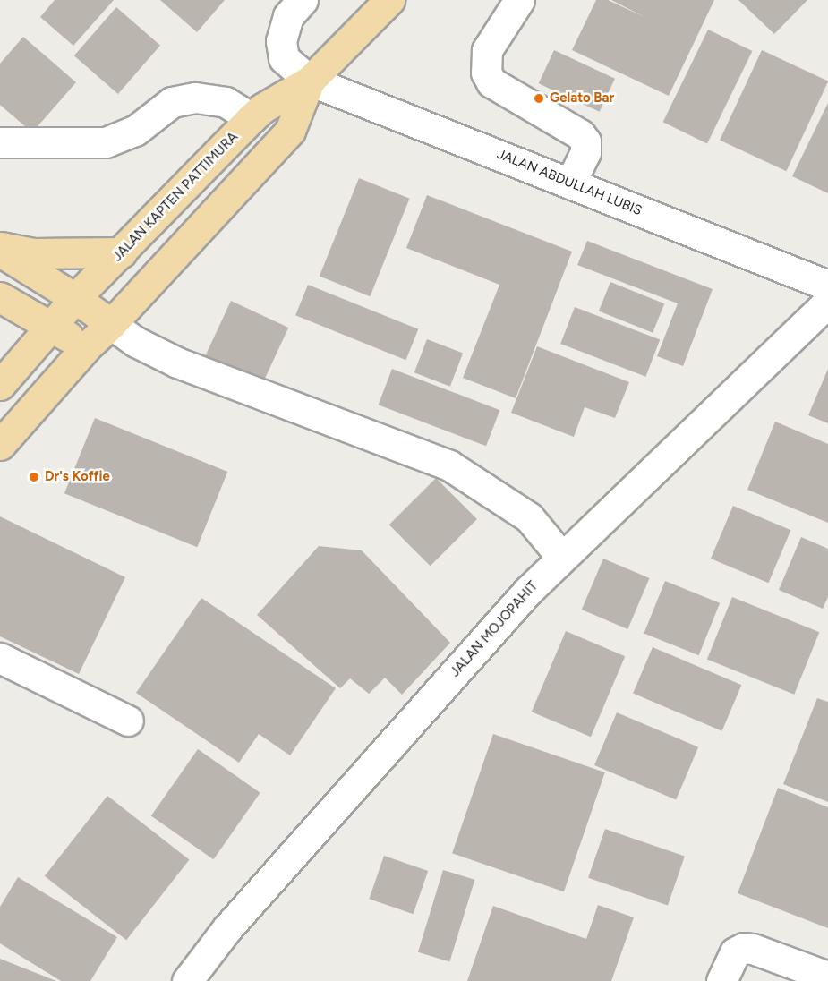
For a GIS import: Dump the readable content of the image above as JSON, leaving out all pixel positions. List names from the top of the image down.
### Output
{
  "streets": {
    "main road": ["JALAN KAPTEN PATTIMURA"],
    "street": ["JALAN ABDULLAH LUBIS", "JALAN MOJOPAHIT"]
  },
  "crossings": [
    ["JALAN ABDULLAH LUBIS", "JALAN KAPTEN PATTIMURA"]
  ],
  "places": ["Gelato Bar", "Dr's Koffie"]
}
